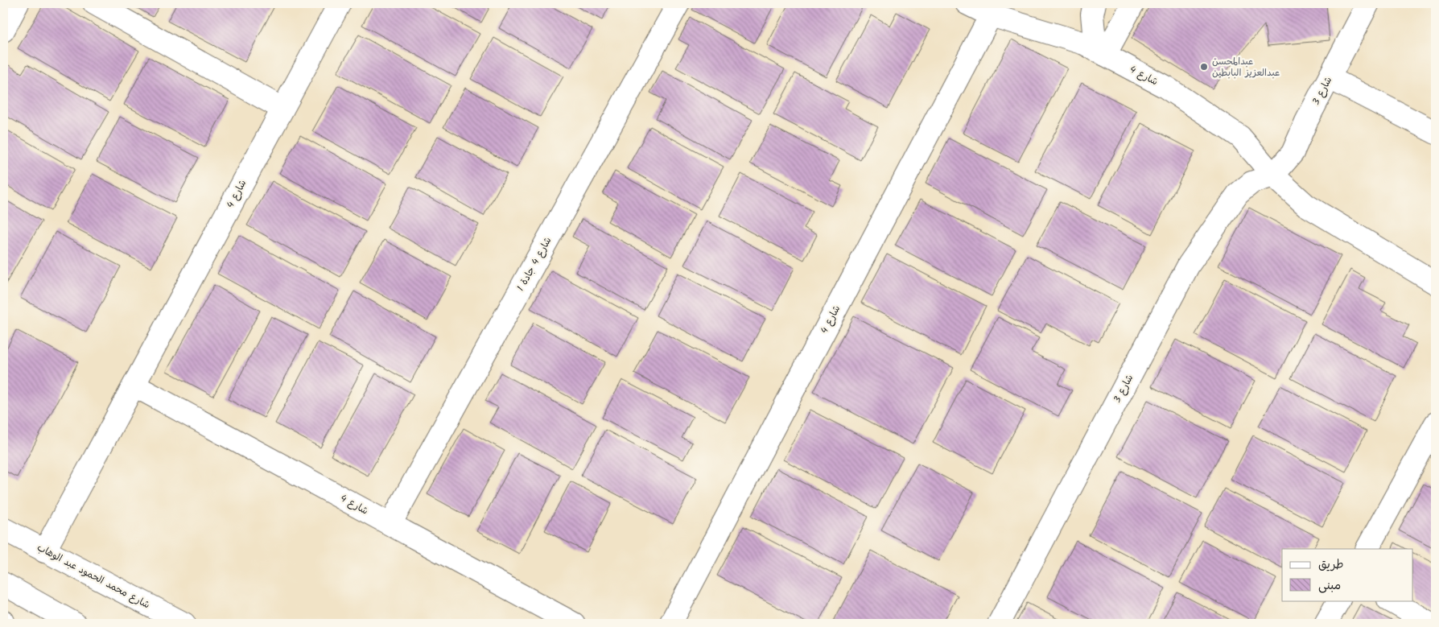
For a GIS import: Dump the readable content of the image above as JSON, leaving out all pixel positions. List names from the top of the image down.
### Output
{
  "streets": {
    "street": [
      "شارع 4",
      "شارع 3",
      "شارع 4 جادة 1",
      "شارع محمد الحمود عبد الوهاب"
    ]
  },
  "crossings": [
    ["شارع 4", "شارع 3"],
    ["شارع 4", "شارع 4 جادة 1"],
    ["شارع 4", "شارع محمد الحمود عبد الوهاب"]
  ],
  "places": ["عبدالمحسن عبدالعزيز البابطين"],
  "legend": ["طريق", "مبنى"]
}
